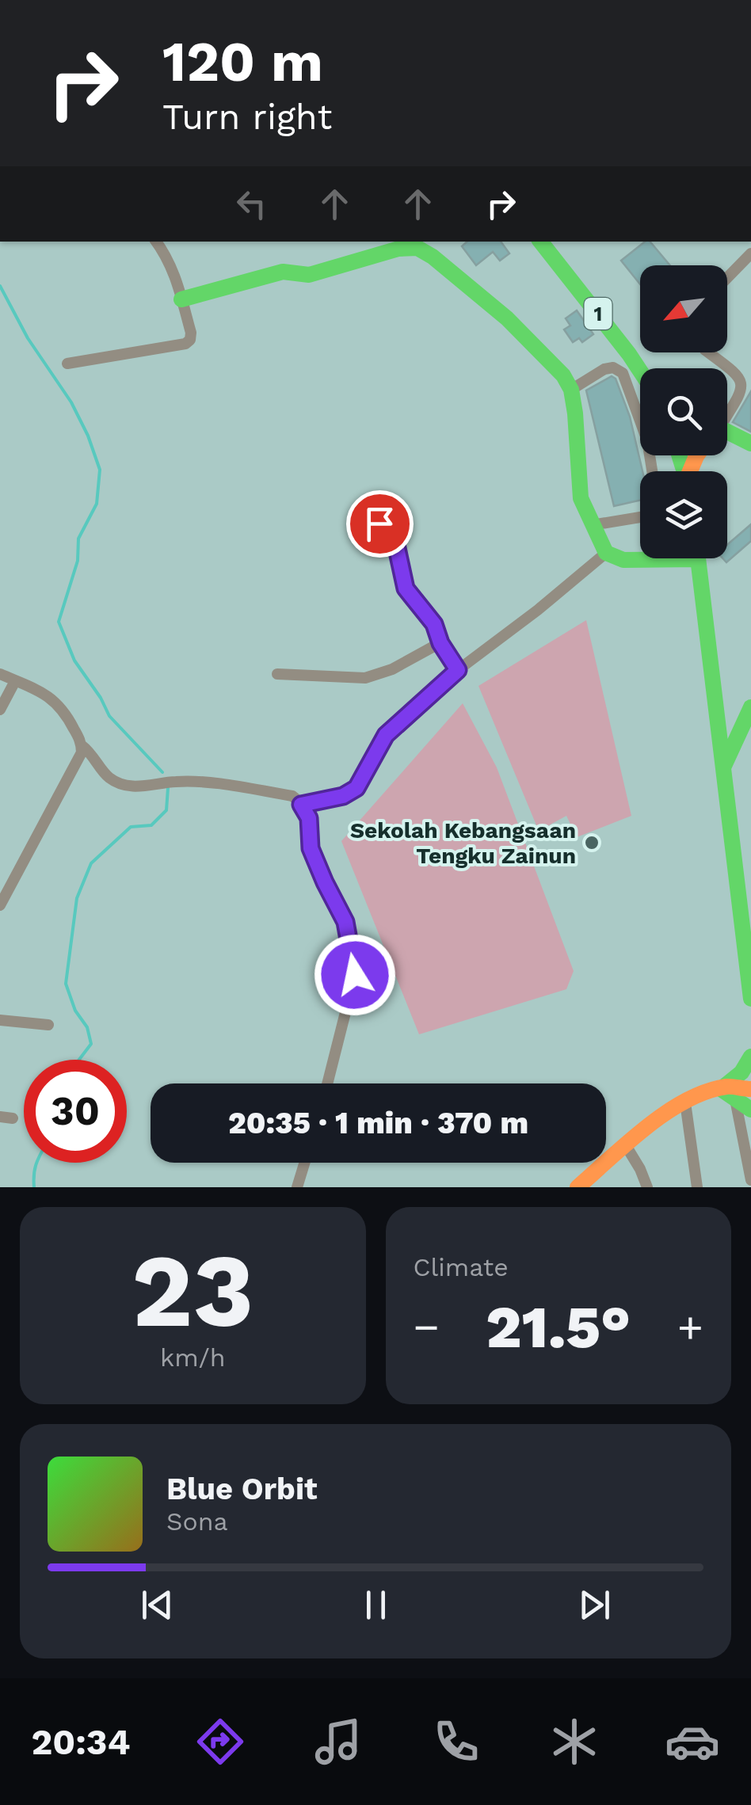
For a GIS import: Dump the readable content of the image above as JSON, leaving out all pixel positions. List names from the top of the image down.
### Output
{
  "streets": {
    "main road": ["1"]
  },
  "places": ["Sekolah Kebangsaan Tengku Zainun"],
  "north": "bottom left",
  "page": {
    "turn": ["120 m", "Turn right"],
    "limit": "30",
    "trip": "20:35 · 1 min · 370 m",
    "tile": [
      ["23", "km/h"],
      "Climate"
    ],
    "heat": ["−", "21.5°", "+"],
    "song": ["Blue Orbit", "Sona"],
    "tabs": "20:34"
  }
}
